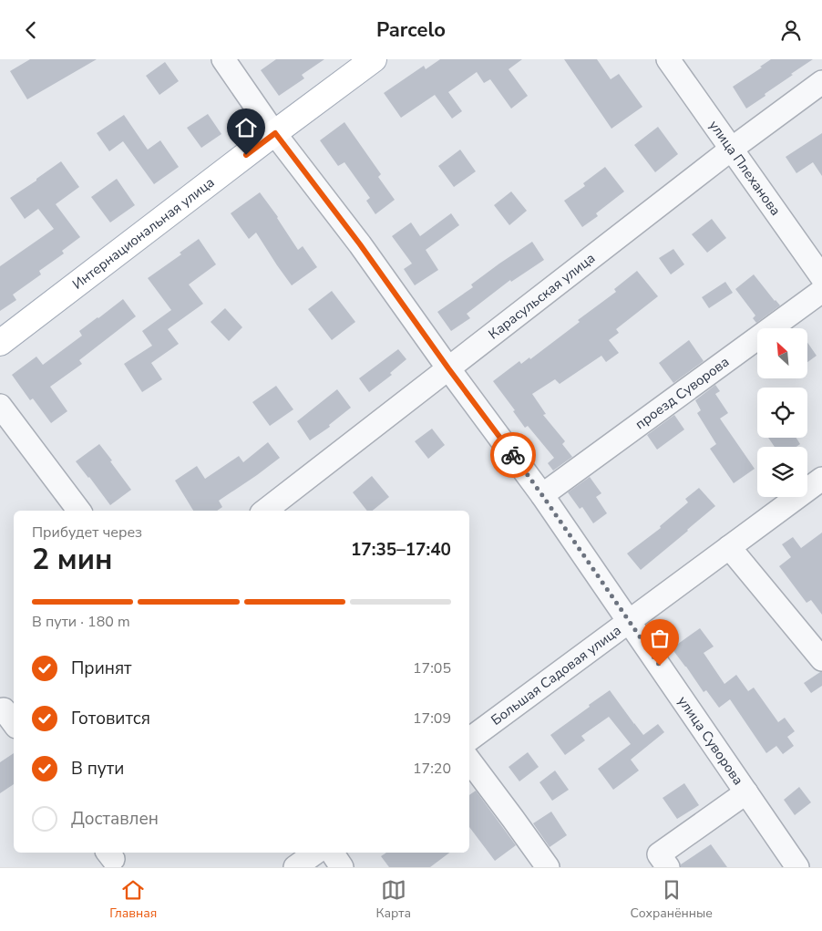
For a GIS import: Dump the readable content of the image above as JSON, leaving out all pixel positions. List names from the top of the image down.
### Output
{
  "streets": {
    "main road": ["Интернациональная улица"],
    "street": [
      "улица Плеханова",
      "Карасульская улица",
      "проезд Суворова",
      "Большая Садовая улица",
      "улица Суворова"
    ]
  },
  "crossings": [
    ["улица Плеханова", "Карасульская улица"],
    ["Интернациональная улица", "улица Суворова"],
    ["Карасульская улица", "улица Суворова"],
    ["проезд Суворова", "улица Суворова"],
    ["Большая Садовая улица", "улица Суворова"]
  ],
  "north": "top left",
  "page": {
    "header": "Parcelo",
    "heading": ["2 мин", "Прибудет через", "17:35–17:40"],
    "bar": "В пути · 180 m",
    "list": [
      ["Принят", "17:05"],
      ["Готовится", "17:09"],
      ["В пути", "17:20"],
      "Доставлен"
    ],
    "tabs": ["Главная", "Карта", "Сохранённые"]
  }
}
